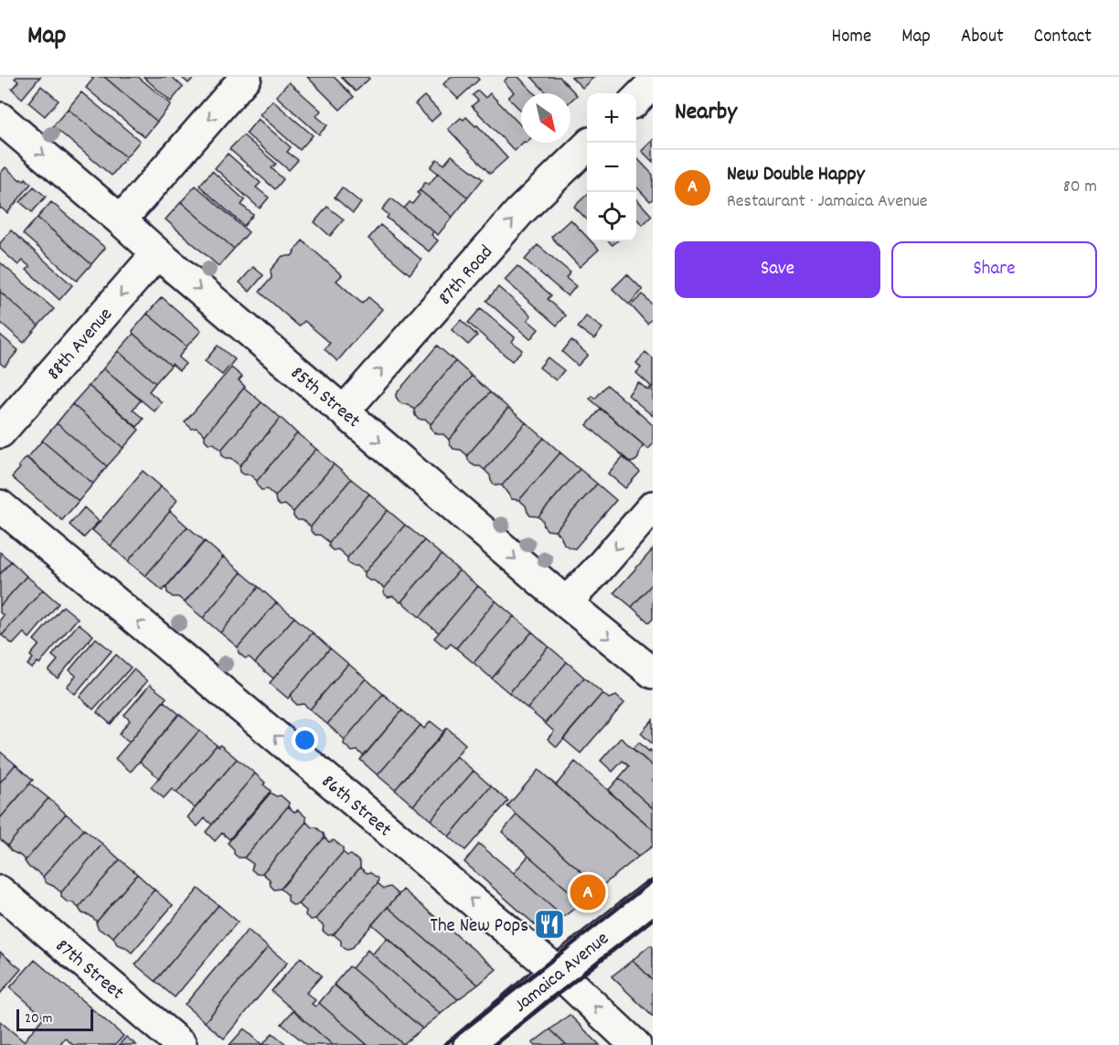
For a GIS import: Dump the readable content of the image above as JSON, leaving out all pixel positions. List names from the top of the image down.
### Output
{
  "streets": {
    "street": [
      "87th Road",
      "88th Avenue",
      "85th Street",
      "86th Street",
      "87th Street",
      "Jamaica Avenue"
    ]
  },
  "crossings": [
    ["87th Road", "85th Street"],
    ["88th Avenue", "85th Street"],
    ["86th Street", "Jamaica Avenue"]
  ],
  "one_way": [
    "87th Road",
    "88th Avenue",
    "85th Street",
    "86th Street"
  ],
  "places": {
    "restaurant": ["The New Pops"]
  },
  "scale_bar": "20 m",
  "north": "bottom right",
  "page": {
    "header": "Map",
    "nav": [
      "Home",
      "Map",
      "About",
      "Contact"
    ],
    "heading": "Nearby",
    "map_buttons": ["+", "−"],
    "list": [
      {
        "mark": "A",
        "name": "New Double Happy",
        "note": "Restaurant · Jamaica Avenue",
        "value": "80 m"
      }
    ],
    "buttons": ["Save", "Share"],
    "pins": "A",
    "scale": "20 m"
  }
}
